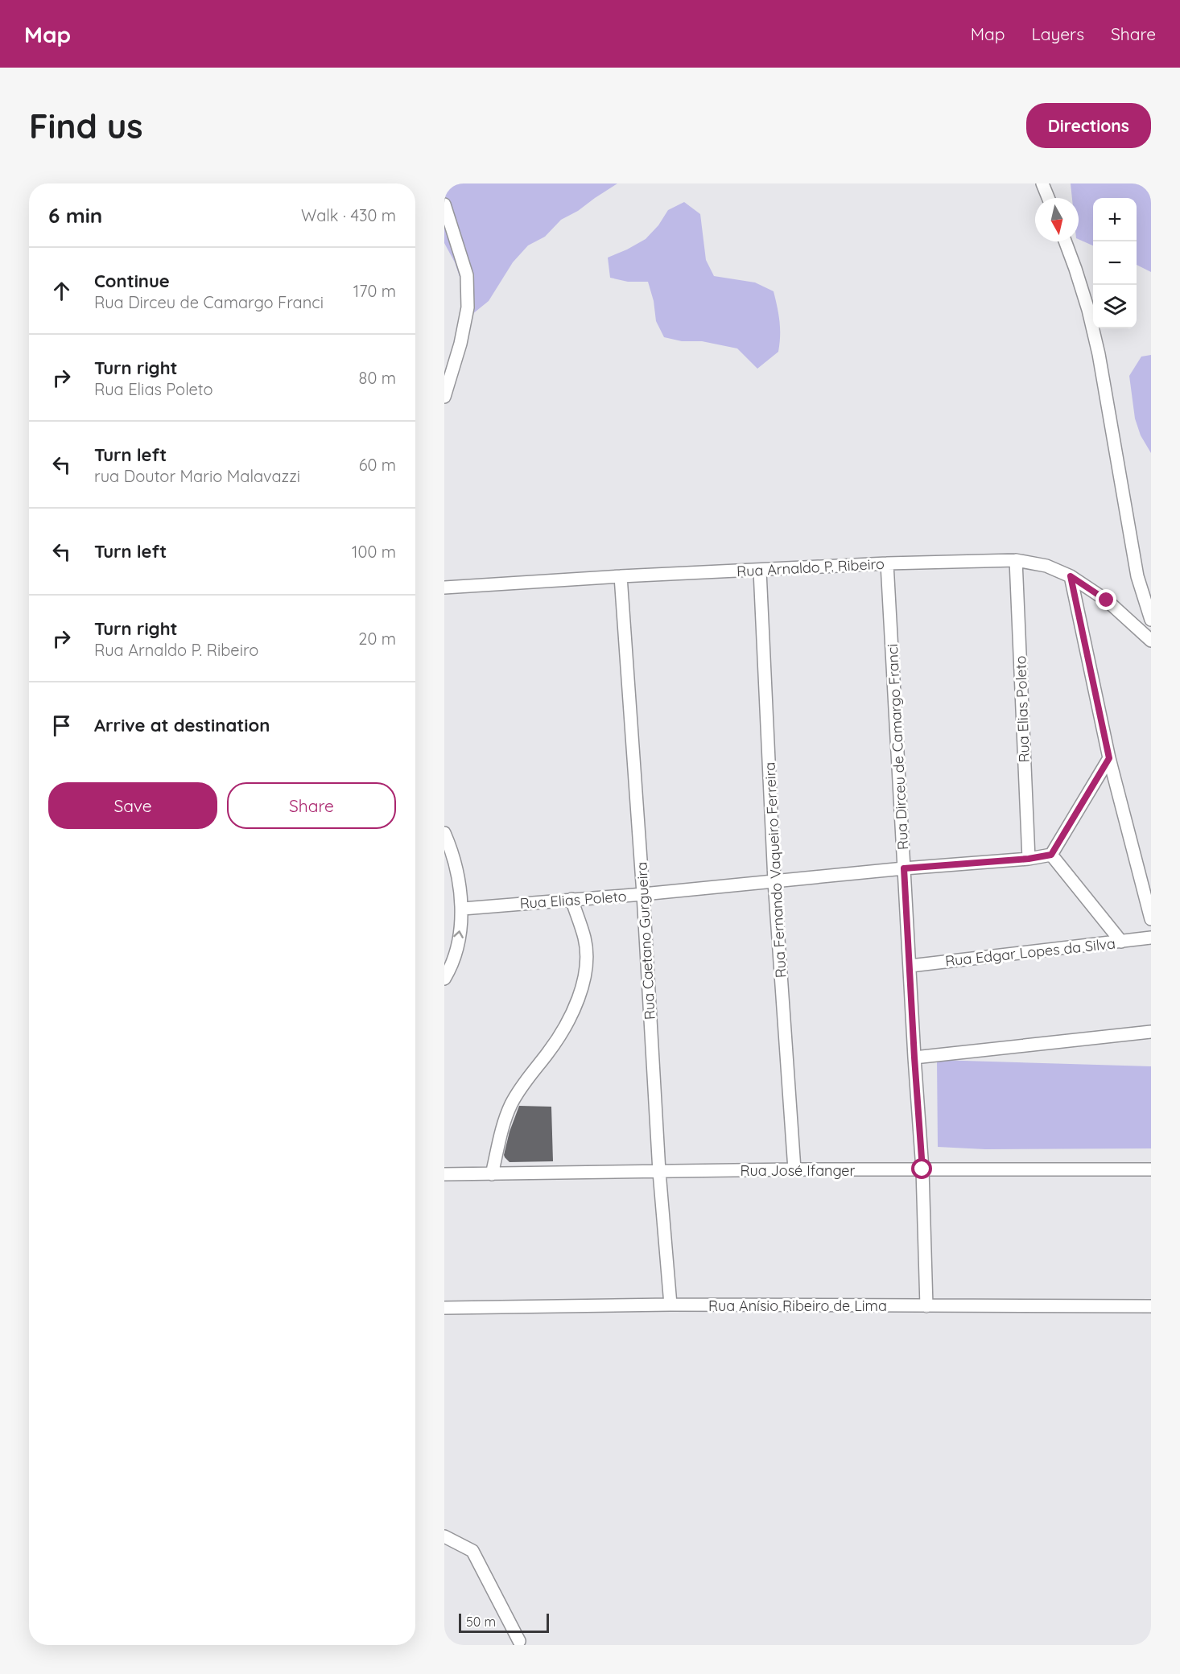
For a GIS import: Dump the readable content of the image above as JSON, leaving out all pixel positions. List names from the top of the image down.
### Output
{
  "streets": {
    "street": [
      "Rua Arnaldo P. Ribeiro",
      "Rua Elias Poleto",
      "Rua Dirceu de Camargo Franci",
      "Rua Fernando Vaqueiro Ferreira",
      "Rua Caetano Gurgueira",
      "Rua Edgar Lopes da Silva",
      "Rua José Ifanger",
      "Rua Anísio Ribeiro de Lima"
    ]
  },
  "crossings": [
    ["Rua Arnaldo P. Ribeiro", "Rua Elias Poleto"],
    ["Rua Arnaldo P. Ribeiro", "Rua Dirceu de Camargo Franci"],
    ["Rua Arnaldo P. Ribeiro", "Rua Fernando Vaqueiro Ferreira"],
    ["Rua Arnaldo P. Ribeiro", "Rua Caetano Gurgueira"],
    ["Rua Elias Poleto", "Rua Dirceu de Camargo Franci"],
    ["Rua Elias Poleto", "Rua Fernando Vaqueiro Ferreira"],
    ["Rua Elias Poleto", "Rua Caetano Gurgueira"],
    ["Rua Dirceu de Camargo Franci", "Rua Edgar Lopes da Silva"],
    ["Rua Dirceu de Camargo Franci", "Rua José Ifanger"],
    ["Rua Dirceu de Camargo Franci", "Rua Anísio Ribeiro de Lima"],
    ["Rua Fernando Vaqueiro Ferreira", "Rua José Ifanger"],
    ["Rua Caetano Gurgueira", "Rua José Ifanger"],
    ["Rua Caetano Gurgueira", "Rua Anísio Ribeiro de Lima"]
  ],
  "scale_bar": "50 m",
  "north": "bottom",
  "page": {
    "header": "Map",
    "nav": ["Map", "Layers", "Share"],
    "buttons": [
      "Directions",
      ["Save", "Share"]
    ],
    "title": "Find us",
    "heading": ["6 min", "Walk · 430 m"],
    "map_buttons": ["+", "−"],
    "list": [
      ["Continue", "Rua Dirceu de Camargo Franci", "170 m"],
      ["Turn right", "Rua Elias Poleto", "80 m"],
      ["Turn left", "rua Doutor Mario Malavazzi", "60 m"],
      ["Turn left", "100 m"],
      ["Turn right", "Rua Arnaldo P. Ribeiro", "20 m"],
      "Arrive at destination"
    ],
    "scale": "50 m"
  }
}
